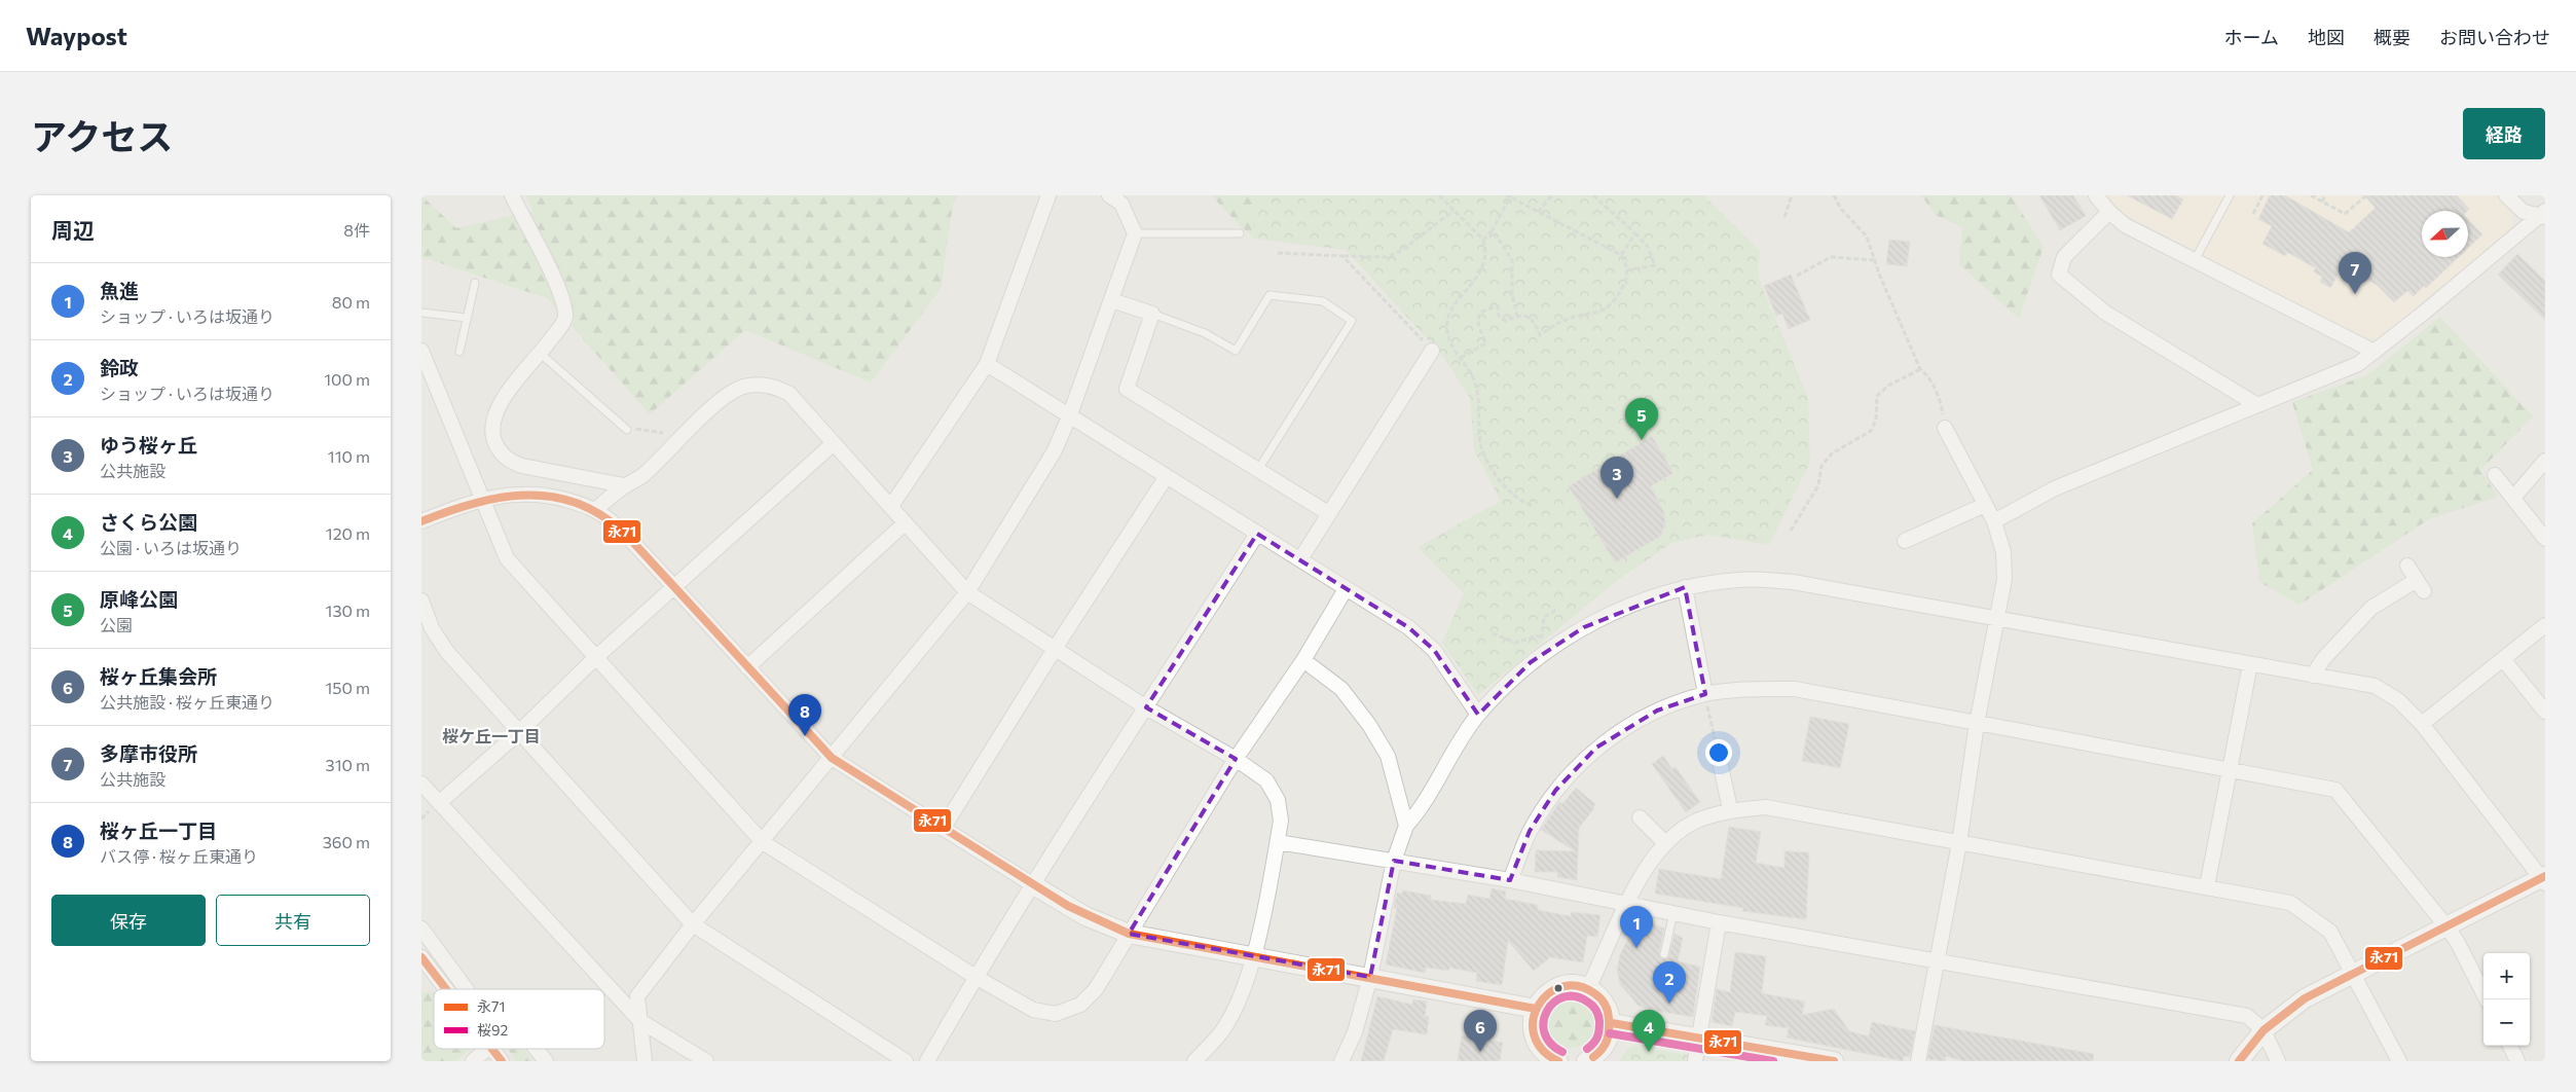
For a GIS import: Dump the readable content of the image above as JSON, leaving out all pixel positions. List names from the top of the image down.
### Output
{
  "districts": ["桜ケ丘一丁目"],
  "lines": ["transit line 永71", "transit line 桜92"],
  "legend": ["永71", "桜92"],
  "north": "left",
  "page": {
    "header": "Waypost",
    "nav": [
      "ホーム",
      "地図",
      "概要",
      "お問い合わせ"
    ],
    "title": "アクセス",
    "buttons": [
      "経路",
      ["保存", "共有"]
    ],
    "heading": ["周辺", "8件"],
    "pins": [
      "7",
      "5",
      "3",
      "8",
      "1",
      "2",
      "4",
      "6"
    ],
    "list": [
      {
        "mark": "1",
        "name": "魚進",
        "note": "ショップ · いろは坂通り",
        "value": "80 m"
      },
      {
        "mark": "2",
        "name": "鈴政",
        "note": "ショップ · いろは坂通り",
        "value": "100 m"
      },
      {
        "mark": "3",
        "name": "ゆう桜ヶ丘",
        "note": "公共施設",
        "value": "110 m"
      },
      {
        "mark": "4",
        "name": "さくら公園",
        "note": "公園 · いろは坂通り",
        "value": "120 m"
      },
      {
        "mark": "5",
        "name": "原峰公園",
        "note": "公園",
        "value": "130 m"
      },
      {
        "mark": "6",
        "name": "桜ヶ丘集会所",
        "note": "公共施設 · 桜ヶ丘東通り",
        "value": "150 m"
      },
      {
        "mark": "7",
        "name": "多摩市役所",
        "note": "公共施設",
        "value": "310 m"
      },
      {
        "mark": "8",
        "name": "桜ヶ丘一丁目",
        "note": "バス停 · 桜ヶ丘東通り",
        "value": "360 m"
      }
    ],
    "map_buttons": ["+", "−"]
  }
}
